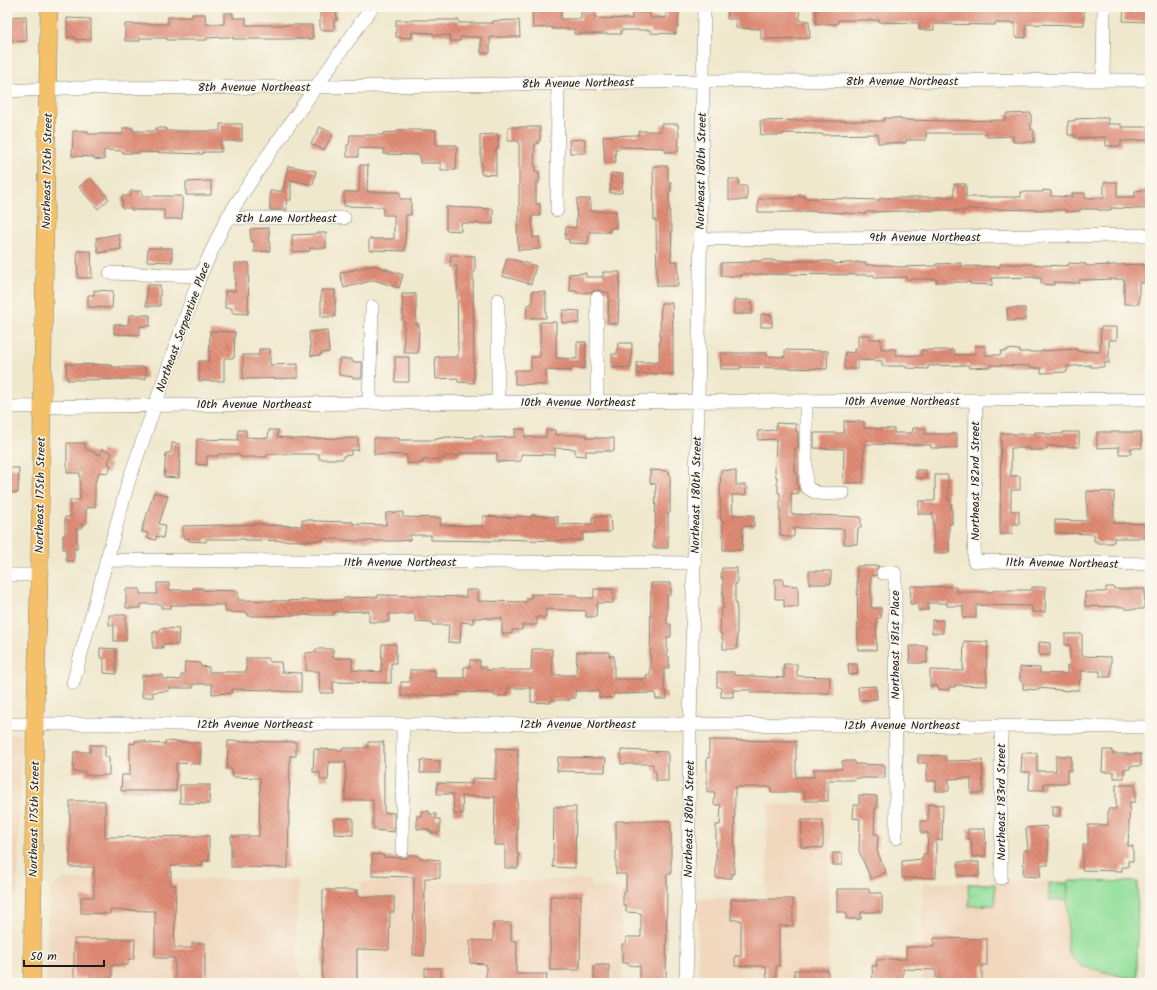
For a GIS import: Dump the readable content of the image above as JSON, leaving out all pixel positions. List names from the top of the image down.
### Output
{
  "streets": {
    "main road": ["Northeast 175th Street"],
    "street": [
      "8th Avenue Northeast",
      "Northeast 180th Street",
      "8th Lane Northeast",
      "9th Avenue Northeast",
      "Northeast Serpentine Place",
      "10th Avenue Northeast",
      "Northeast 182nd Street",
      "11th Avenue Northeast",
      "Northeast 181st Place",
      "12th Avenue Northeast",
      "Northeast 183rd Street"
    ]
  },
  "crossings": [
    ["8th Avenue Northeast", "Northeast 175th Street"],
    ["8th Avenue Northeast", "Northeast 180th Street"],
    ["8th Avenue Northeast", "Northeast Serpentine Place"],
    ["Northeast 175th Street", "10th Avenue Northeast"],
    ["Northeast 175th Street", "12th Avenue Northeast"],
    ["Northeast 180th Street", "9th Avenue Northeast"],
    ["Northeast 180th Street", "10th Avenue Northeast"],
    ["Northeast 180th Street", "11th Avenue Northeast"],
    ["Northeast 180th Street", "12th Avenue Northeast"],
    ["8th Lane Northeast", "Northeast Serpentine Place"],
    ["Northeast Serpentine Place", "10th Avenue Northeast"],
    ["Northeast Serpentine Place", "11th Avenue Northeast"],
    ["10th Avenue Northeast", "Northeast 182nd Street"],
    ["Northeast 182nd Street", "11th Avenue Northeast"],
    ["Northeast 181st Place", "12th Avenue Northeast"],
    ["12th Avenue Northeast", "Northeast 183rd Street"]
  ],
  "scale_bar": "50 m"
}
